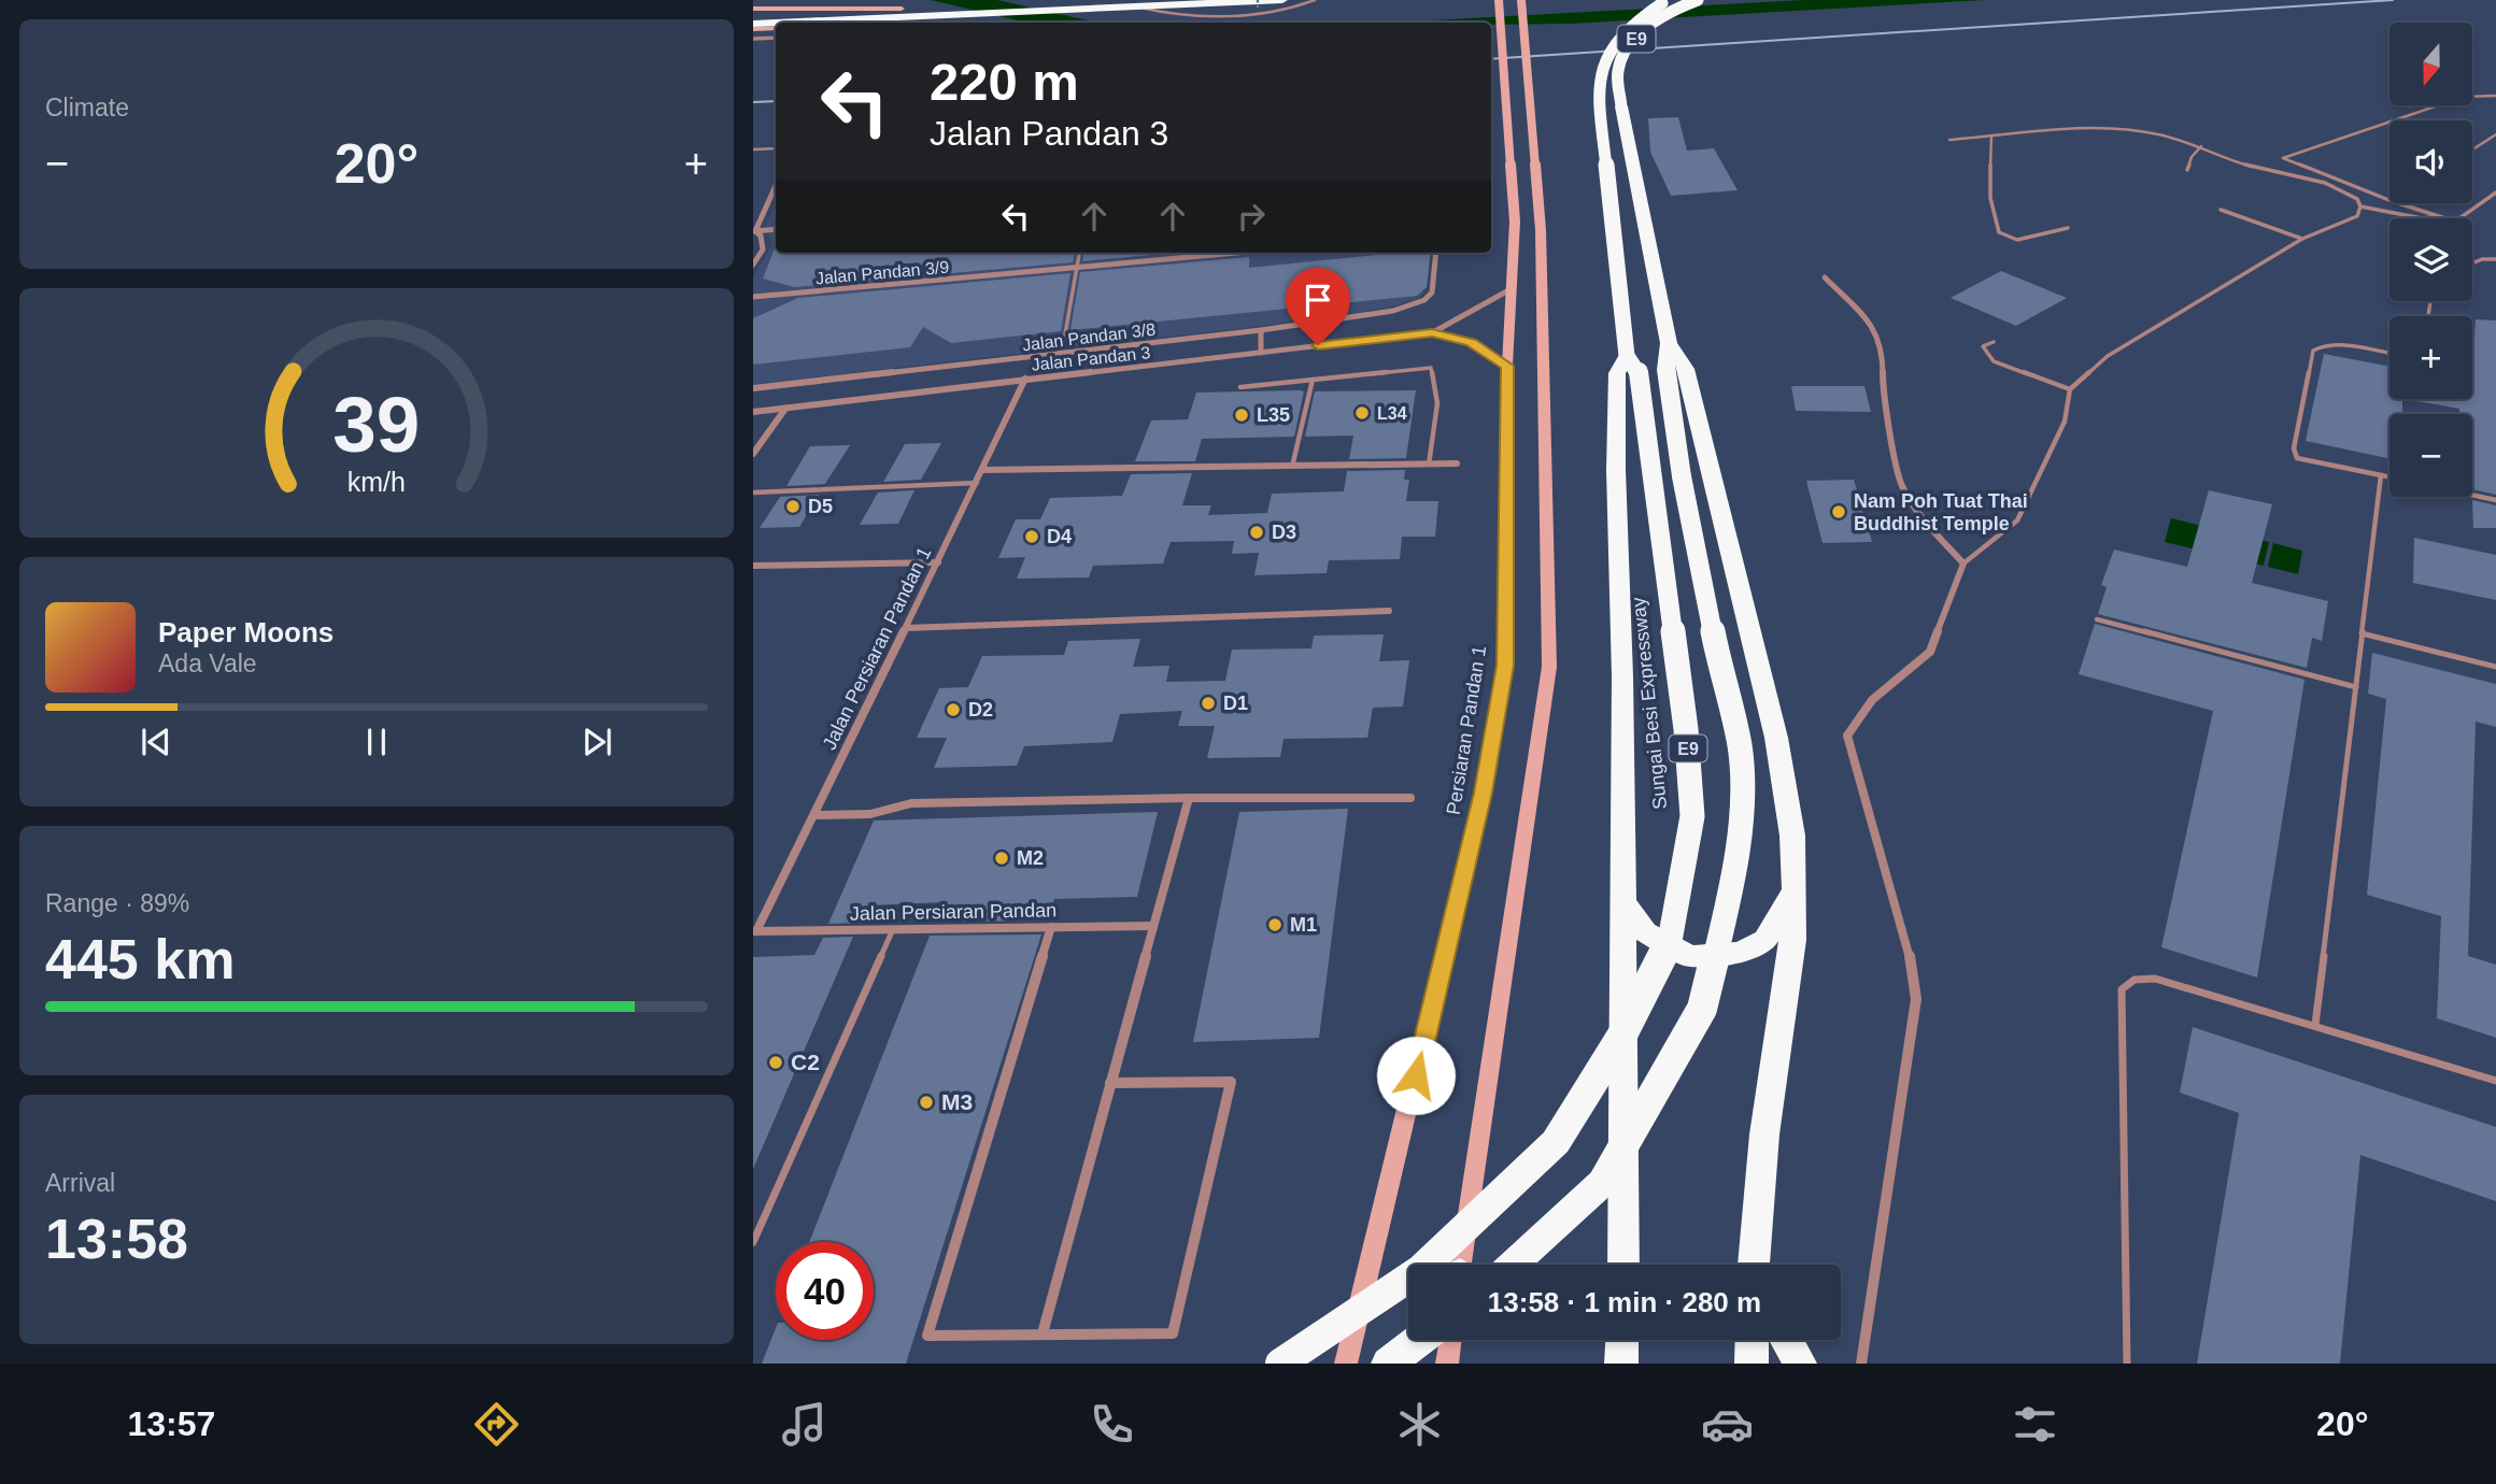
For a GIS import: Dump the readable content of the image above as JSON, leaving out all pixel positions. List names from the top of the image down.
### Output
{
  "streets": {
    "highway": ["E9", "Sungai Besi Expressway"],
    "street": [
      "Jalan Pandan 3/9",
      "Jalan Pandan 3/8",
      "Jalan Pandan 3",
      "Jalan Persiaran Pandan 1",
      "Persiaran Pandan 1",
      "Jalan Persiaran Pandan"
    ]
  },
  "crossings": [
    ["Jalan Pandan 3", "Jalan Persiaran Pandan 1"],
    ["Jalan Pandan 3", "Persiaran Pandan 1"],
    ["Jalan Persiaran Pandan 1", "Jalan Persiaran Pandan"]
  ],
  "places": [
    "L34",
    "L35",
    "D5",
    "Nam Poh Tuat Thai Buddhist Temple",
    "D3",
    "D4",
    "D1",
    "D2",
    "M2",
    "M1",
    "C2",
    "M3"
  ],
  "north": "bottom",
  "page": {
    "tile": [
      "Climate",
      ["Range · 89%", "445 km"],
      ["Arrival", "13:58"]
    ],
    "map_buttons": ["+", "−"],
    "turn": ["220 m", "Jalan Pandan 3"],
    "heat": ["−", "20°", "+"],
    "song": ["Paper Moons", "Ada Vale"],
    "limit": "40",
    "trip": "13:58 · 1 min · 280 m",
    "tabs": ["13:57", "20°"],
    "gauge": ["39", "km/h"]
  }
}
